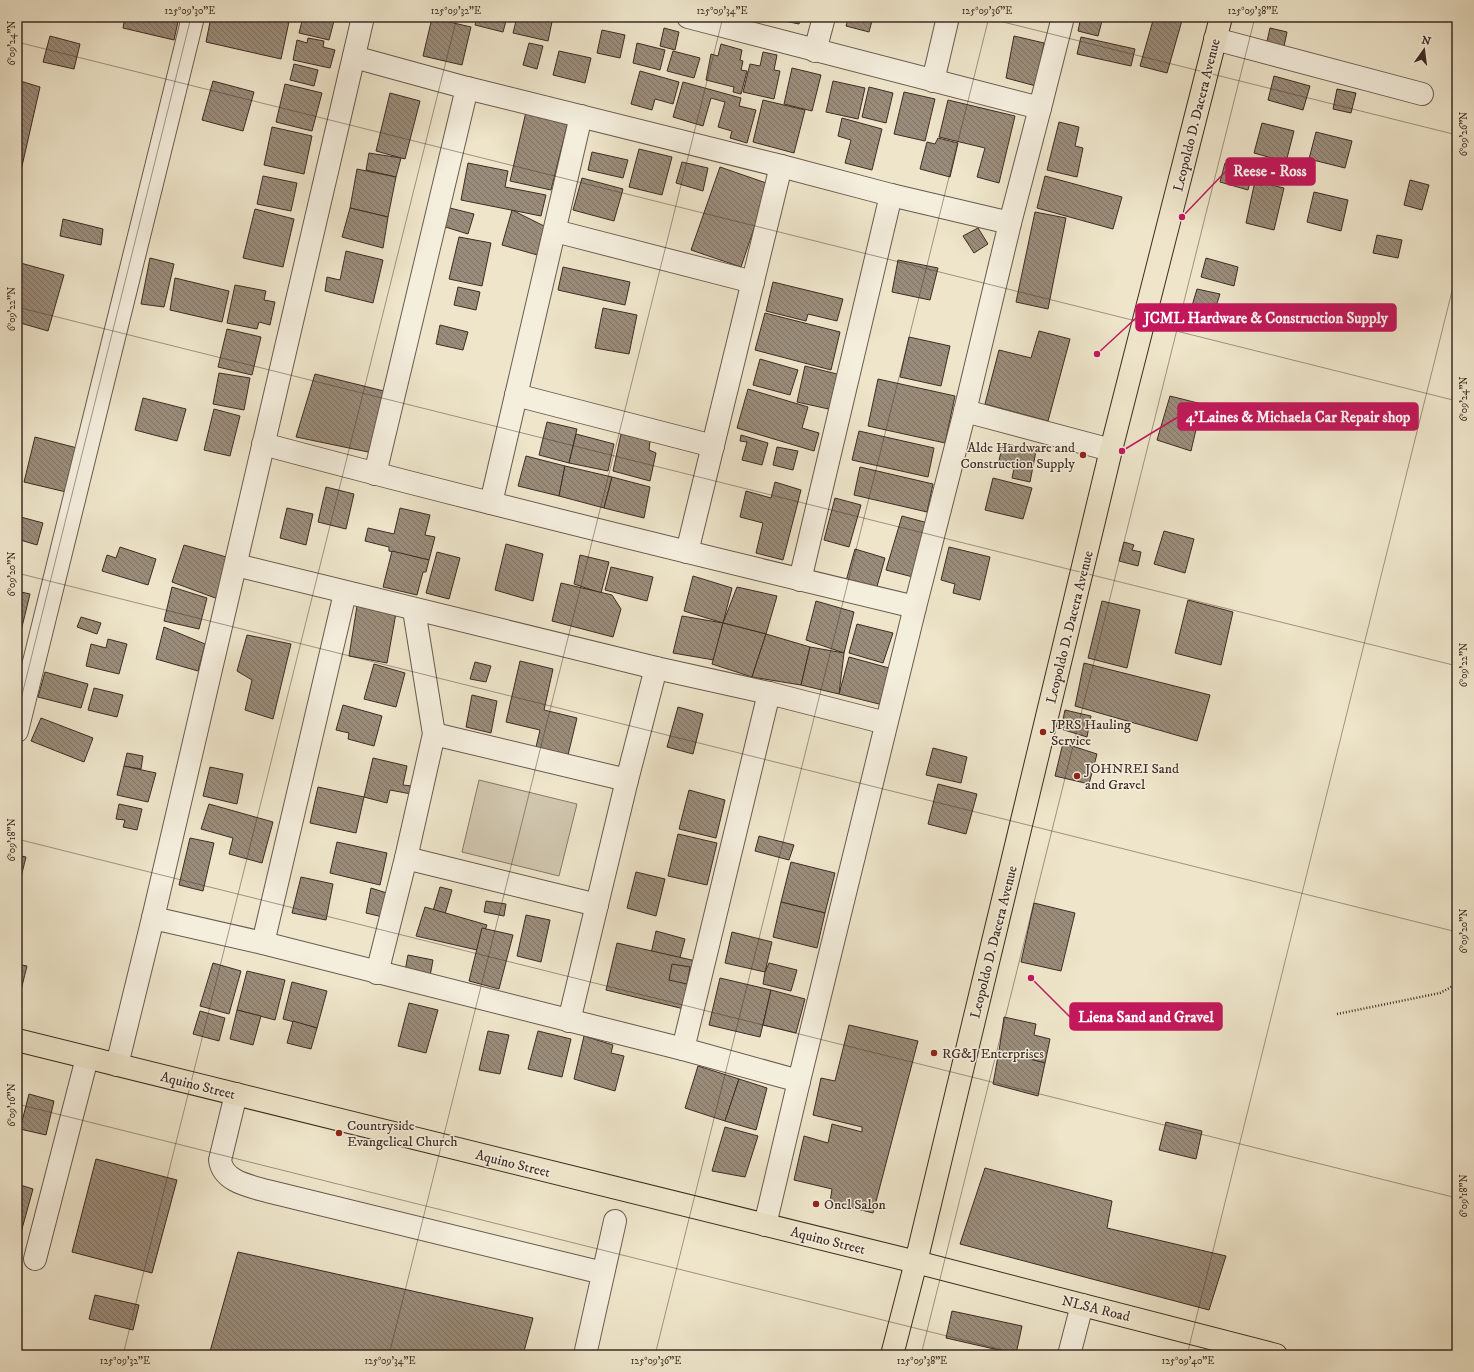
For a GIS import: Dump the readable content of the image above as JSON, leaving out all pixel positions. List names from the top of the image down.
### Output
{
  "streets": {
    "main road": ["Leopoldo D. Dacera Avenue", "Aquino Street", "NLSA Road"]
  },
  "crossings": [
    ["Leopoldo D. Dacera Avenue", "Aquino Street"],
    ["Leopoldo D. Dacera Avenue", "NLSA Road"],
    ["Aquino Street", "NLSA Road"]
  ],
  "places": [
    "Reese - Ross",
    "JCML Hardware & Construction Supply",
    "4'Laines & Michaela Car Repair shop",
    "Alde Hardware and Construction Supply",
    "JPRS Hauling Service",
    "JOHNREI Sand and Gravel",
    "Liena Sand and Gravel",
    "RG&J Enterprises",
    "Countryside Evangelical Church",
    "Onel Salon"
  ],
  "north": "top",
  "coordinates": [
    "125°09'30\"E",
    "125°09'32\"E",
    "125°09'34\"E",
    "125°09'36\"E",
    "125°09'38\"E",
    "6°09'24\"N",
    "6°09'26\"N",
    "6°09'22\"N",
    "6°09'20\"N",
    "6°09'18\"N",
    "6°09'16\"N",
    "125°09'40\"E"
  ]
}
